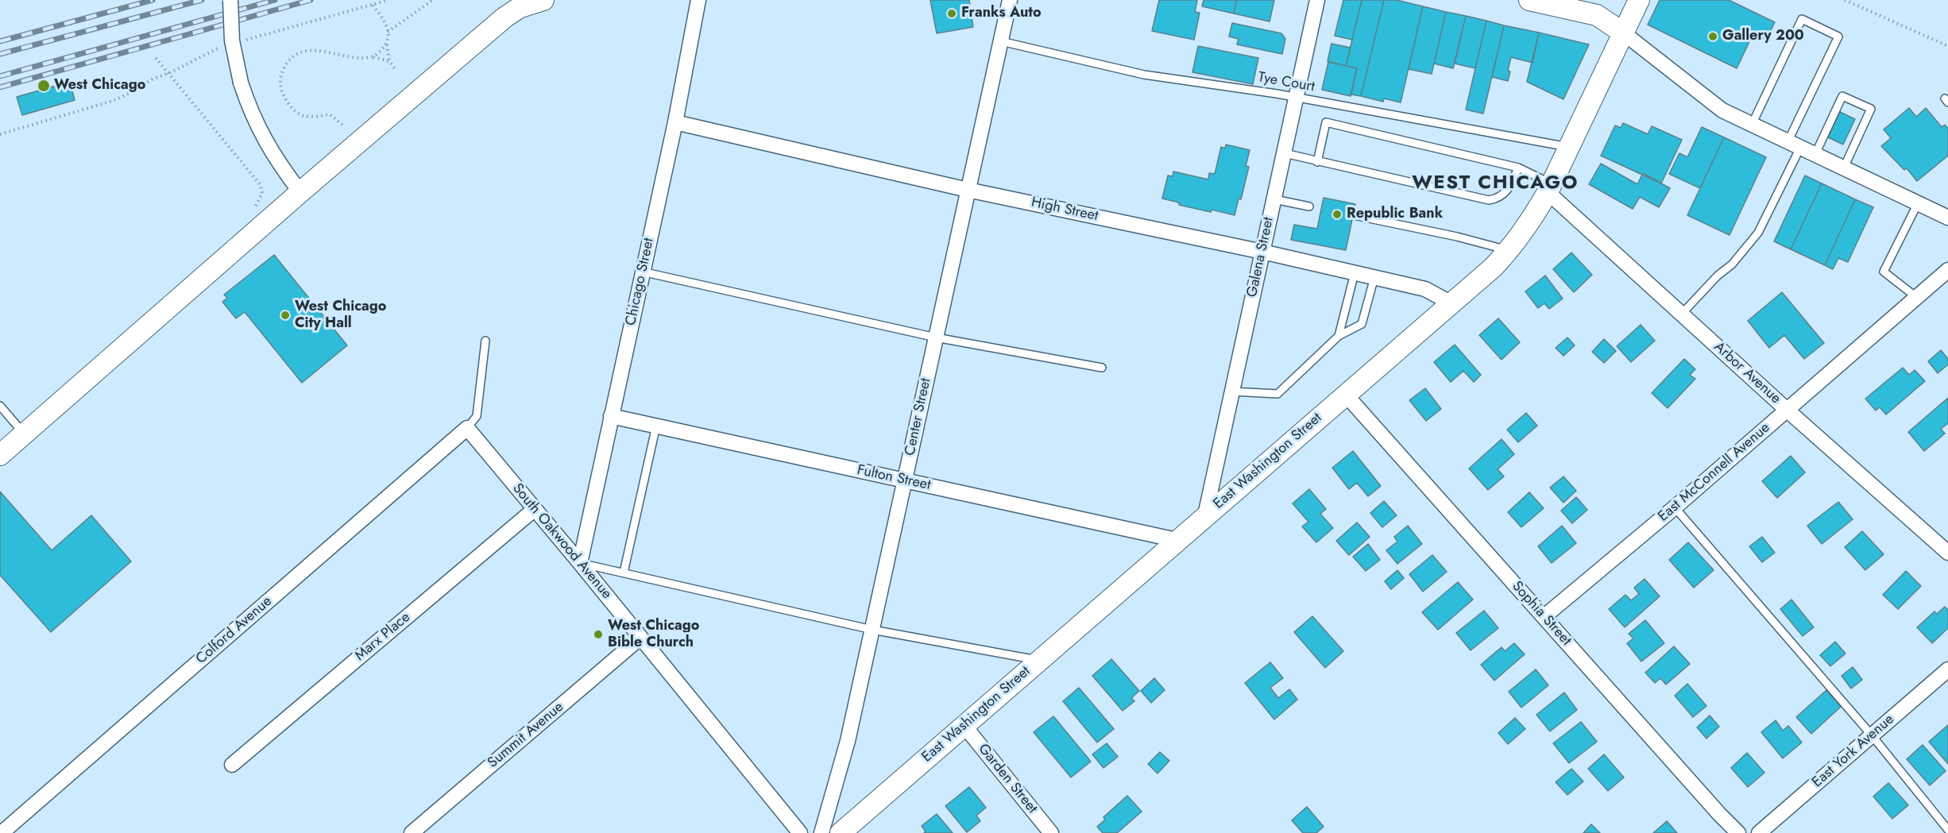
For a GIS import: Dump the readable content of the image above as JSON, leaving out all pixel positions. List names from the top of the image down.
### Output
{
  "streets": {
    "main road": ["East Washington Street"],
    "street": [
      "High Street",
      "Galena Street",
      "Chicago Street",
      "Arbor Avenue",
      "Center Street",
      "East McConnell Avenue",
      "Fulton Street",
      "South Oakwood Avenue",
      "Sophia Street",
      "Colford Avenue",
      "Marx Place",
      "Summit Avenue",
      "East York Avenue",
      "Garden Street"
    ],
    "lane": ["Tye Court"]
  },
  "crossings": [
    ["Tye Court", "Galena Street"],
    ["Tye Court", "Center Street"],
    ["Tye Court", "East Washington Street"],
    ["High Street", "Galena Street"],
    ["High Street", "Chicago Street"],
    ["High Street", "Center Street"],
    ["High Street", "East Washington Street"],
    ["Galena Street", "East Washington Street"],
    ["Chicago Street", "Fulton Street"],
    ["Chicago Street", "South Oakwood Avenue"],
    ["Arbor Avenue", "East Washington Street"],
    ["Arbor Avenue", "East McConnell Avenue"],
    ["Center Street", "Fulton Street"],
    ["East Washington Street", "Fulton Street"],
    ["East Washington Street", "Sophia Street"],
    ["East Washington Street", "Garden Street"],
    ["East McConnell Avenue", "Sophia Street"],
    ["South Oakwood Avenue", "Colford Avenue"],
    ["South Oakwood Avenue", "Marx Place"],
    ["South Oakwood Avenue", "Summit Avenue"]
  ],
  "districts": ["WEST CHICAGO"],
  "places": [
    "Franks Auto",
    "Gallery 200",
    "West Chicago",
    "Republic Bank",
    "West Chicago City Hall",
    "West Chicago Bible Church"
  ]
}
